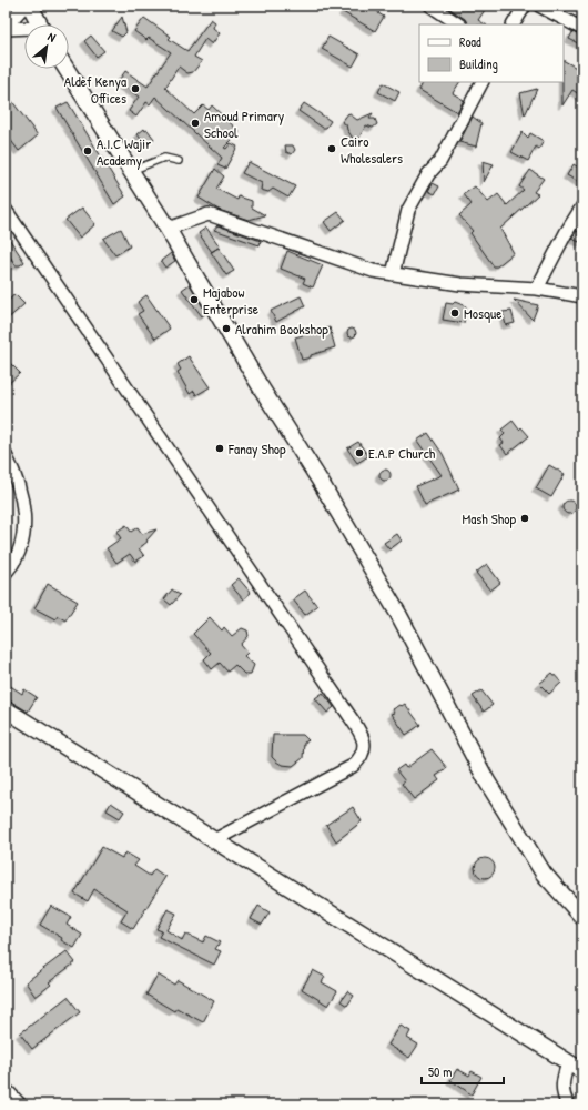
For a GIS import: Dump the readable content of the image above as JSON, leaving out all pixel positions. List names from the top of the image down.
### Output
{
  "places": [
    "Aldef Kenya Offices",
    "Amoud Primary School",
    "Cairo Wholesalers",
    "A.I.C Wajir Academy",
    "Majabow Enterprise",
    "Mosque",
    "Alrahim Bookshop",
    "Fanay Shop",
    "E.A.P Church",
    "Mash Shop"
  ],
  "legend": ["Road", "Building"],
  "scale_bar": "50 m",
  "north": "top right"
}
